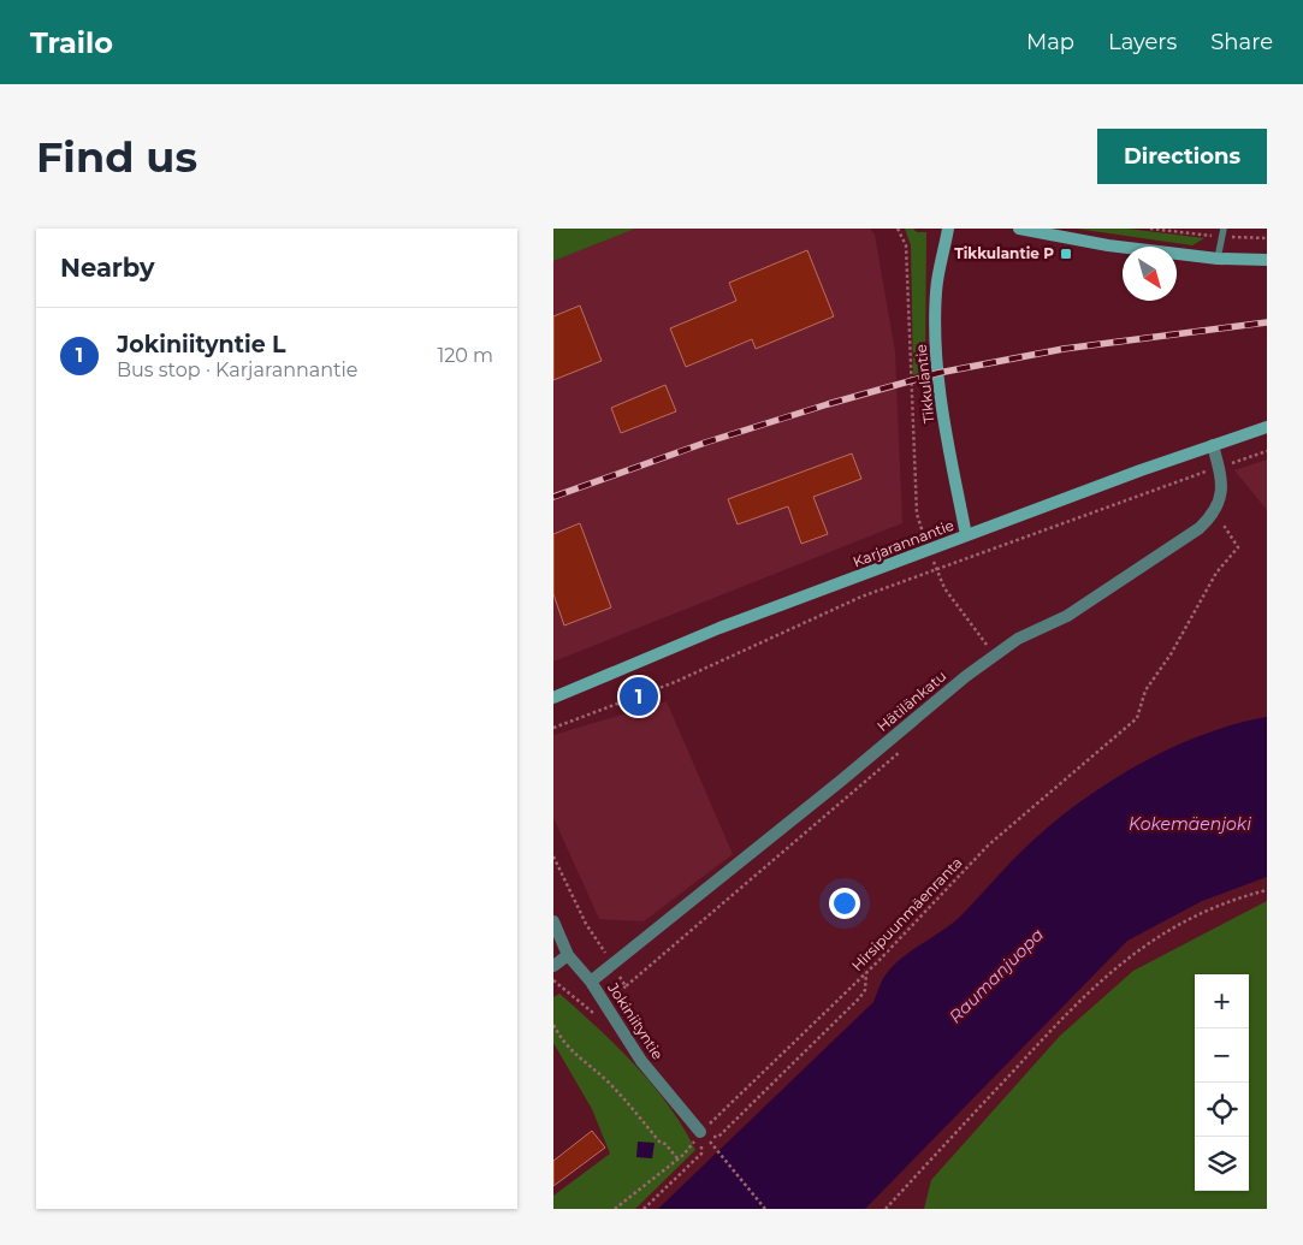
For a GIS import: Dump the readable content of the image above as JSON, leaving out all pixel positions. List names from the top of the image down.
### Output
{
  "streets": {
    "main road": ["Tikkulantie", "Karjarannantie"],
    "street": ["Hätilänkatu", "Jokiniityntie"],
    "path": ["Hirsipuunmäenranta"]
  },
  "crossings": [
    ["Tikkulantie", "Karjarannantie"],
    ["Hätilänkatu", "Hirsipuunmäenranta"],
    ["Hätilänkatu", "Jokiniityntie"],
    ["Hirsipuunmäenranta", "Jokiniityntie"]
  ],
  "water": ["Kokemäenjoki", "Raumanjuopa"],
  "places": {
    "transit": ["Tikkulantie P"]
  },
  "north": "bottom right",
  "page": {
    "header": "Trailo",
    "nav": ["Map", "Layers", "Share"],
    "buttons": "Directions",
    "title": "Find us",
    "heading": "Nearby",
    "list": [
      {
        "mark": "1",
        "name": "Jokiniityntie L",
        "note": "Bus stop · Karjarannantie",
        "value": "120 m"
      }
    ],
    "pins": "1",
    "map_buttons": ["+", "−"]
  }
}
